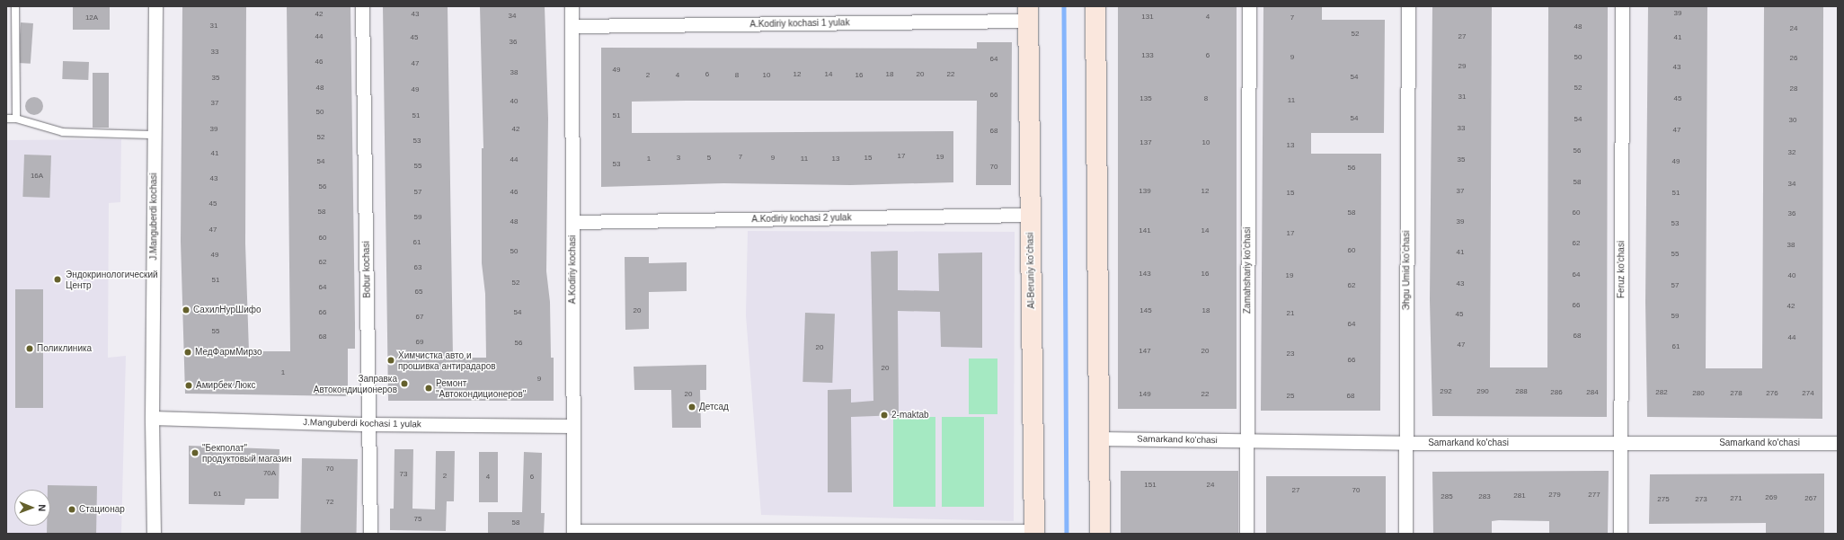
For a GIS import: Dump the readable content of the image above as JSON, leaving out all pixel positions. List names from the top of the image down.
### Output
{
  "streets": {
    "main road": ["Al-Beruniy ko’chasi"],
    "street": [
      "A.Kodiriy kochasi 1 yulak",
      "J.Manguberdi kochasi",
      "A.Kodiriy kochasi 2 yulak",
      "Bobur kochasi",
      "A.Kodiriy kochasi",
      "Feruz ko'chasi",
      "Zamahshariy ko'chasi",
      "Эhgu Umid ko’chasi",
      "J.Manguberdi kochasi 1 yulak",
      "Samarkand ko'chasi"
    ]
  },
  "crossings": [
    ["A.Kodiriy kochasi 1 yulak", "A.Kodiriy kochasi"],
    ["A.Kodiriy kochasi 1 yulak", "Al-Beruniy ko’chasi"],
    ["J.Manguberdi kochasi", "J.Manguberdi kochasi 1 yulak"],
    ["A.Kodiriy kochasi 2 yulak", "A.Kodiriy kochasi"],
    ["A.Kodiriy kochasi 2 yulak", "Al-Beruniy ko’chasi"],
    ["Bobur kochasi", "J.Manguberdi kochasi 1 yulak"],
    ["A.Kodiriy kochasi", "J.Manguberdi kochasi 1 yulak"],
    ["Feruz ko'chasi", "Samarkand ko'chasi"],
    ["Zamahshariy ko'chasi", "Samarkand ko'chasi"],
    ["Эhgu Umid ko’chasi", "Samarkand ko'chasi"]
  ],
  "places": [
    "Эндокринологический Центр",
    "СахилНурШифо",
    "Поликлиника",
    "МедФармМирзо",
    "Химчистка авто и прошивка антирадаров",
    "Заправка Автокондиционеров",
    "Амирбек Люкс",
    "Ремонт \"Автокондиционеров\"",
    "Детсад",
    "2-maktab",
    "\"Бекполат\" продуктовый магазин",
    "Стационар"
  ],
  "house_numbers": [
    "39",
    "42",
    "43",
    "34",
    "131",
    "4",
    "12A",
    "7",
    "31",
    "48",
    "24",
    "52",
    "44",
    "27",
    "45",
    "41",
    "36",
    "33",
    "133",
    "6",
    "9",
    "50",
    "26",
    "64",
    "46",
    "47",
    "29",
    "43",
    "49",
    "38",
    "6",
    "12",
    "14",
    "18",
    "20",
    "22",
    "2",
    "4",
    "8",
    "10",
    "16",
    "54",
    "35",
    "48",
    "52",
    "28",
    "49",
    "66",
    "31",
    "135",
    "8",
    "45",
    "11",
    "40",
    "37",
    "50",
    "51",
    "51",
    "54",
    "54",
    "30",
    "33",
    "39",
    "42",
    "47",
    "68",
    "52",
    "53",
    "137",
    "10",
    "13",
    "56",
    "32",
    "41",
    "17",
    "7",
    "19",
    "3",
    "5",
    "9",
    "15",
    "1",
    "11",
    "13",
    "44",
    "35",
    "54",
    "49",
    "53",
    "55",
    "70",
    "56",
    "16A",
    "43",
    "58",
    "34",
    "56",
    "139",
    "12",
    "37",
    "57",
    "46",
    "15",
    "51",
    "45",
    "58",
    "58",
    "60",
    "36",
    "59",
    "48",
    "39",
    "53",
    "47",
    "141",
    "14",
    "17",
    "60",
    "61",
    "62",
    "38",
    "60",
    "50",
    "41",
    "55",
    "49",
    "62",
    "63",
    "143",
    "16",
    "64",
    "19",
    "40",
    "51",
    "52",
    "43",
    "62",
    "57",
    "64",
    "65",
    "66",
    "42",
    "20",
    "145",
    "18",
    "66",
    "54",
    "21",
    "45",
    "59",
    "67",
    "64",
    "55",
    "68",
    "68",
    "44",
    "69",
    "56",
    "47",
    "61",
    "20",
    "147",
    "20",
    "23",
    "66",
    "20",
    "1",
    "9",
    "292",
    "290",
    "288",
    "286",
    "284",
    "282",
    "280",
    "278",
    "276",
    "274",
    "20",
    "149",
    "22",
    "25",
    "68",
    "70",
    "70A",
    "73",
    "2",
    "4",
    "6",
    "151",
    "24",
    "27",
    "70",
    "61",
    "279",
    "277",
    "281",
    "285",
    "283",
    "269",
    "271",
    "267",
    "275",
    "273",
    "72",
    "75",
    "58"
  ],
  "north": "right"
}
